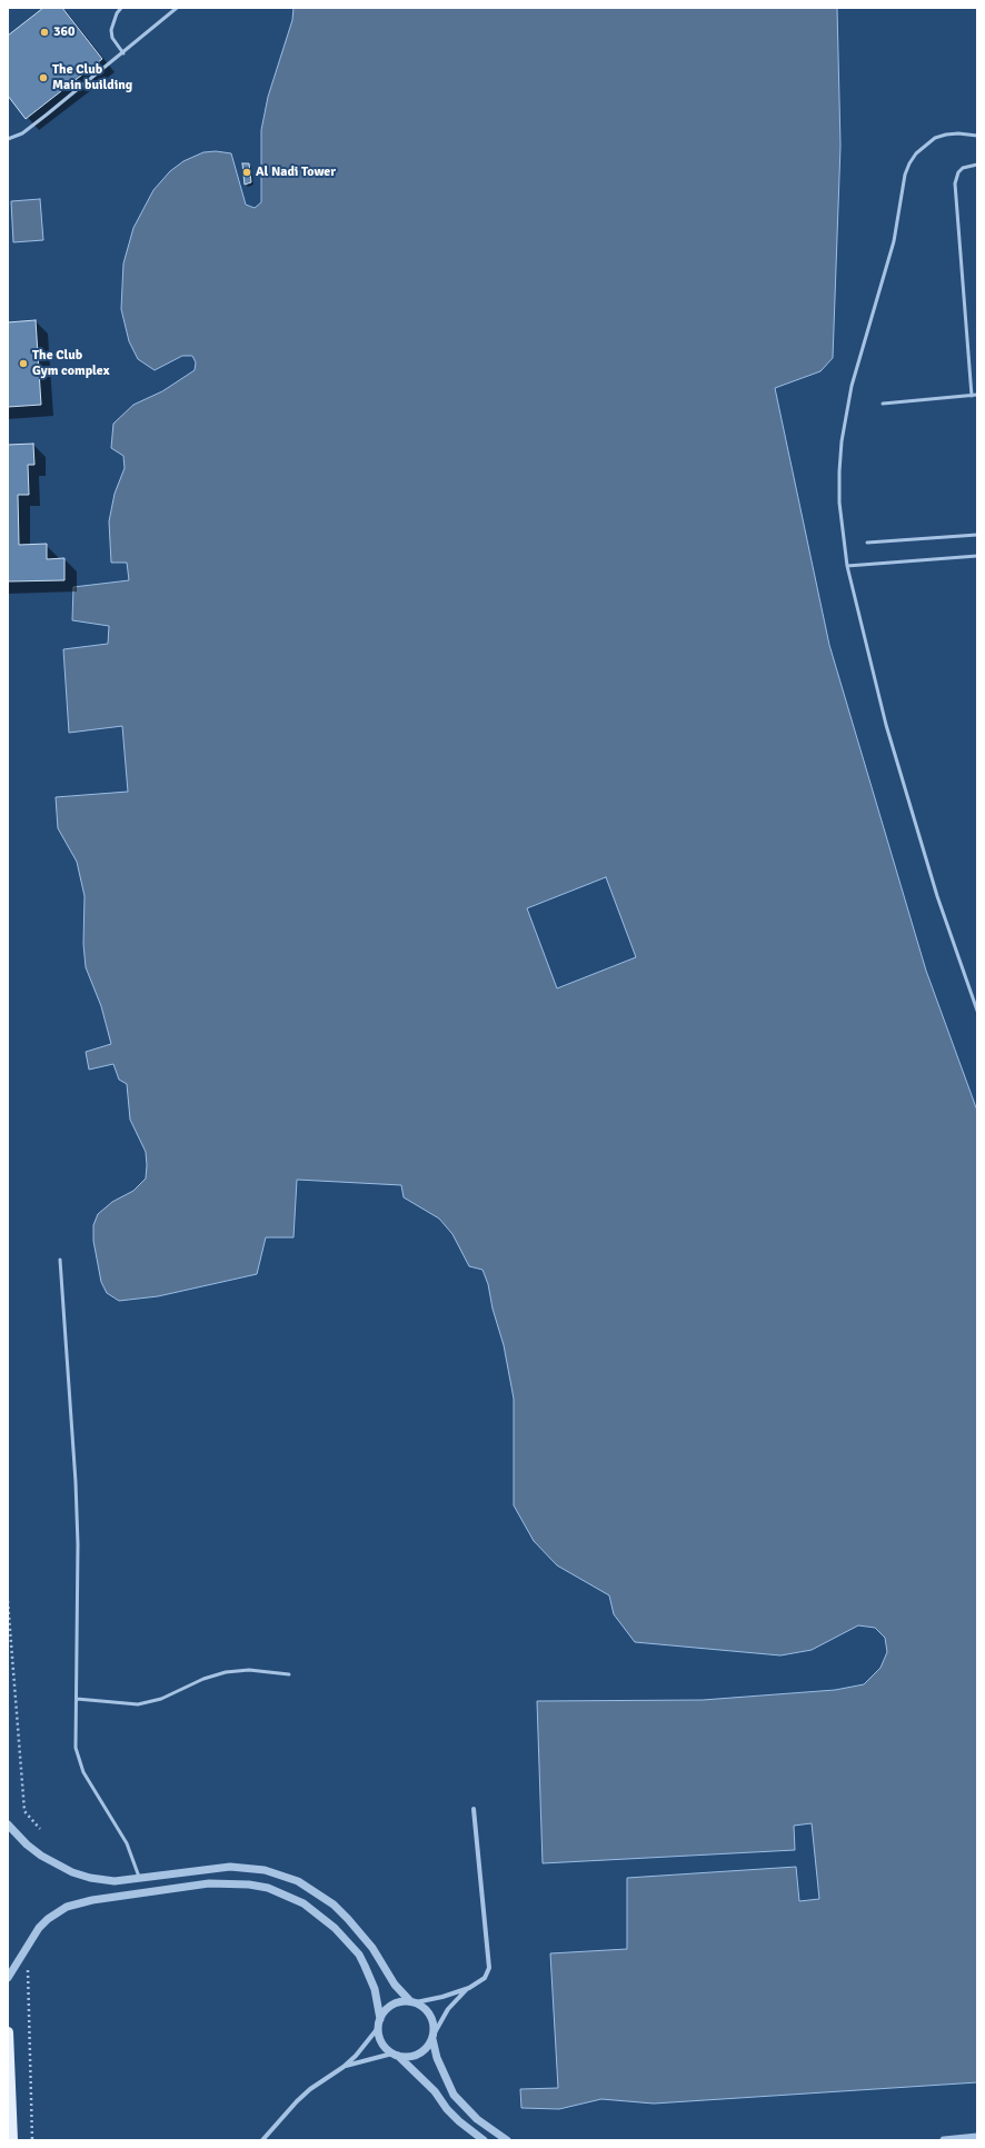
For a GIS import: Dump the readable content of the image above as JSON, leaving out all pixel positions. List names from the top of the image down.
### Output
{
  "places": [
    "360",
    "The Club Main building",
    "Al Nadi Tower",
    "The Club Gym complex"
  ]
}
